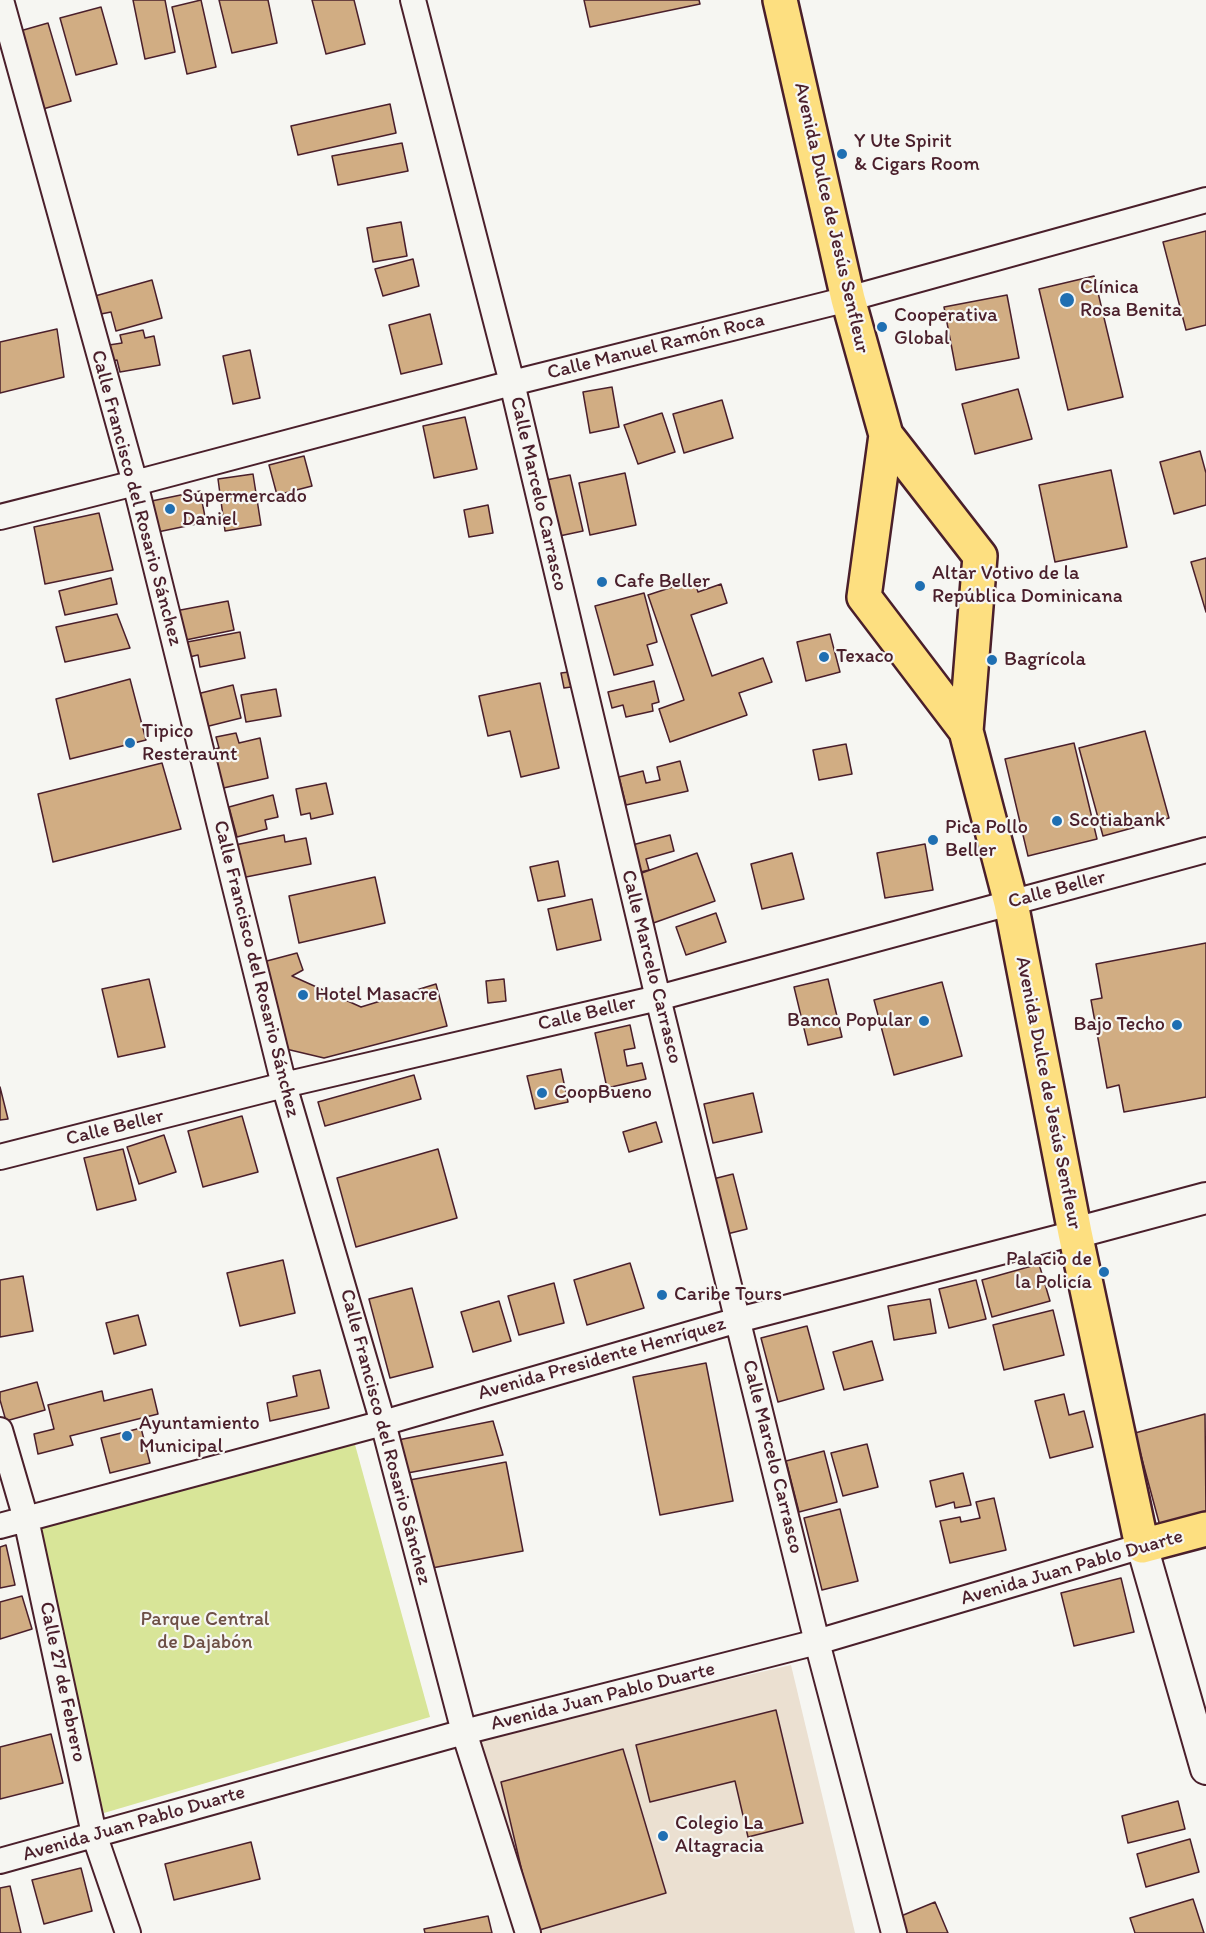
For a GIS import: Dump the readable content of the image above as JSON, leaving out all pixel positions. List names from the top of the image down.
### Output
{
  "streets": {
    "main road": ["Avenida Dulce de Jesús Senfleur", "Avenida Juan Pablo Duarte"],
    "street": [
      "Calle Manuel Ramón Roca",
      "Calle Marcelo Carrasco",
      "Calle Francisco del Rosario Sánchez",
      "Calle Beller",
      "Avenida Presidente Henríquez",
      "Calle 27 de Febrero"
    ]
  },
  "crossings": [
    ["Avenida Dulce de Jesús Senfleur", "Calle Manuel Ramón Roca"],
    ["Avenida Dulce de Jesús Senfleur", "Calle Beller"],
    ["Avenida Dulce de Jesús Senfleur", "Avenida Presidente Henríquez"],
    ["Avenida Dulce de Jesús Senfleur", "Avenida Juan Pablo Duarte"],
    ["Calle Manuel Ramón Roca", "Calle Marcelo Carrasco"],
    ["Calle Manuel Ramón Roca", "Calle Francisco del Rosario Sánchez"],
    ["Calle Marcelo Carrasco", "Calle Beller"],
    ["Calle Marcelo Carrasco", "Avenida Presidente Henríquez"],
    ["Calle Marcelo Carrasco", "Avenida Juan Pablo Duarte"],
    ["Calle Francisco del Rosario Sánchez", "Calle Beller"],
    ["Calle Francisco del Rosario Sánchez", "Avenida Presidente Henríquez"],
    ["Calle Francisco del Rosario Sánchez", "Avenida Juan Pablo Duarte"],
    ["Avenida Presidente Henríquez", "Calle 27 de Febrero"],
    ["Avenida Juan Pablo Duarte", "Calle 27 de Febrero"]
  ],
  "parks": ["Parque Central de Dajabón"],
  "places": [
    "Y Ute Spirit & Cigars Room",
    "Clínica Rosa Benita",
    "Cooperativa Global",
    "Supermercado Daniel",
    "Cafe Beller",
    "Altar Votivo de la República Dominicana",
    "Texaco",
    "Bagrícola",
    "Tipico Resteraunt",
    "Scotiabank",
    "Pica Pollo Beller",
    "Hotel Masacre",
    "Banco Popular",
    "Bajo Techo",
    "CoopBueno",
    "Palacio de la Policía",
    "Caribe Tours",
    "Ayuntamiento Municipal",
    "Colegio La Altagracia"
  ]
}
